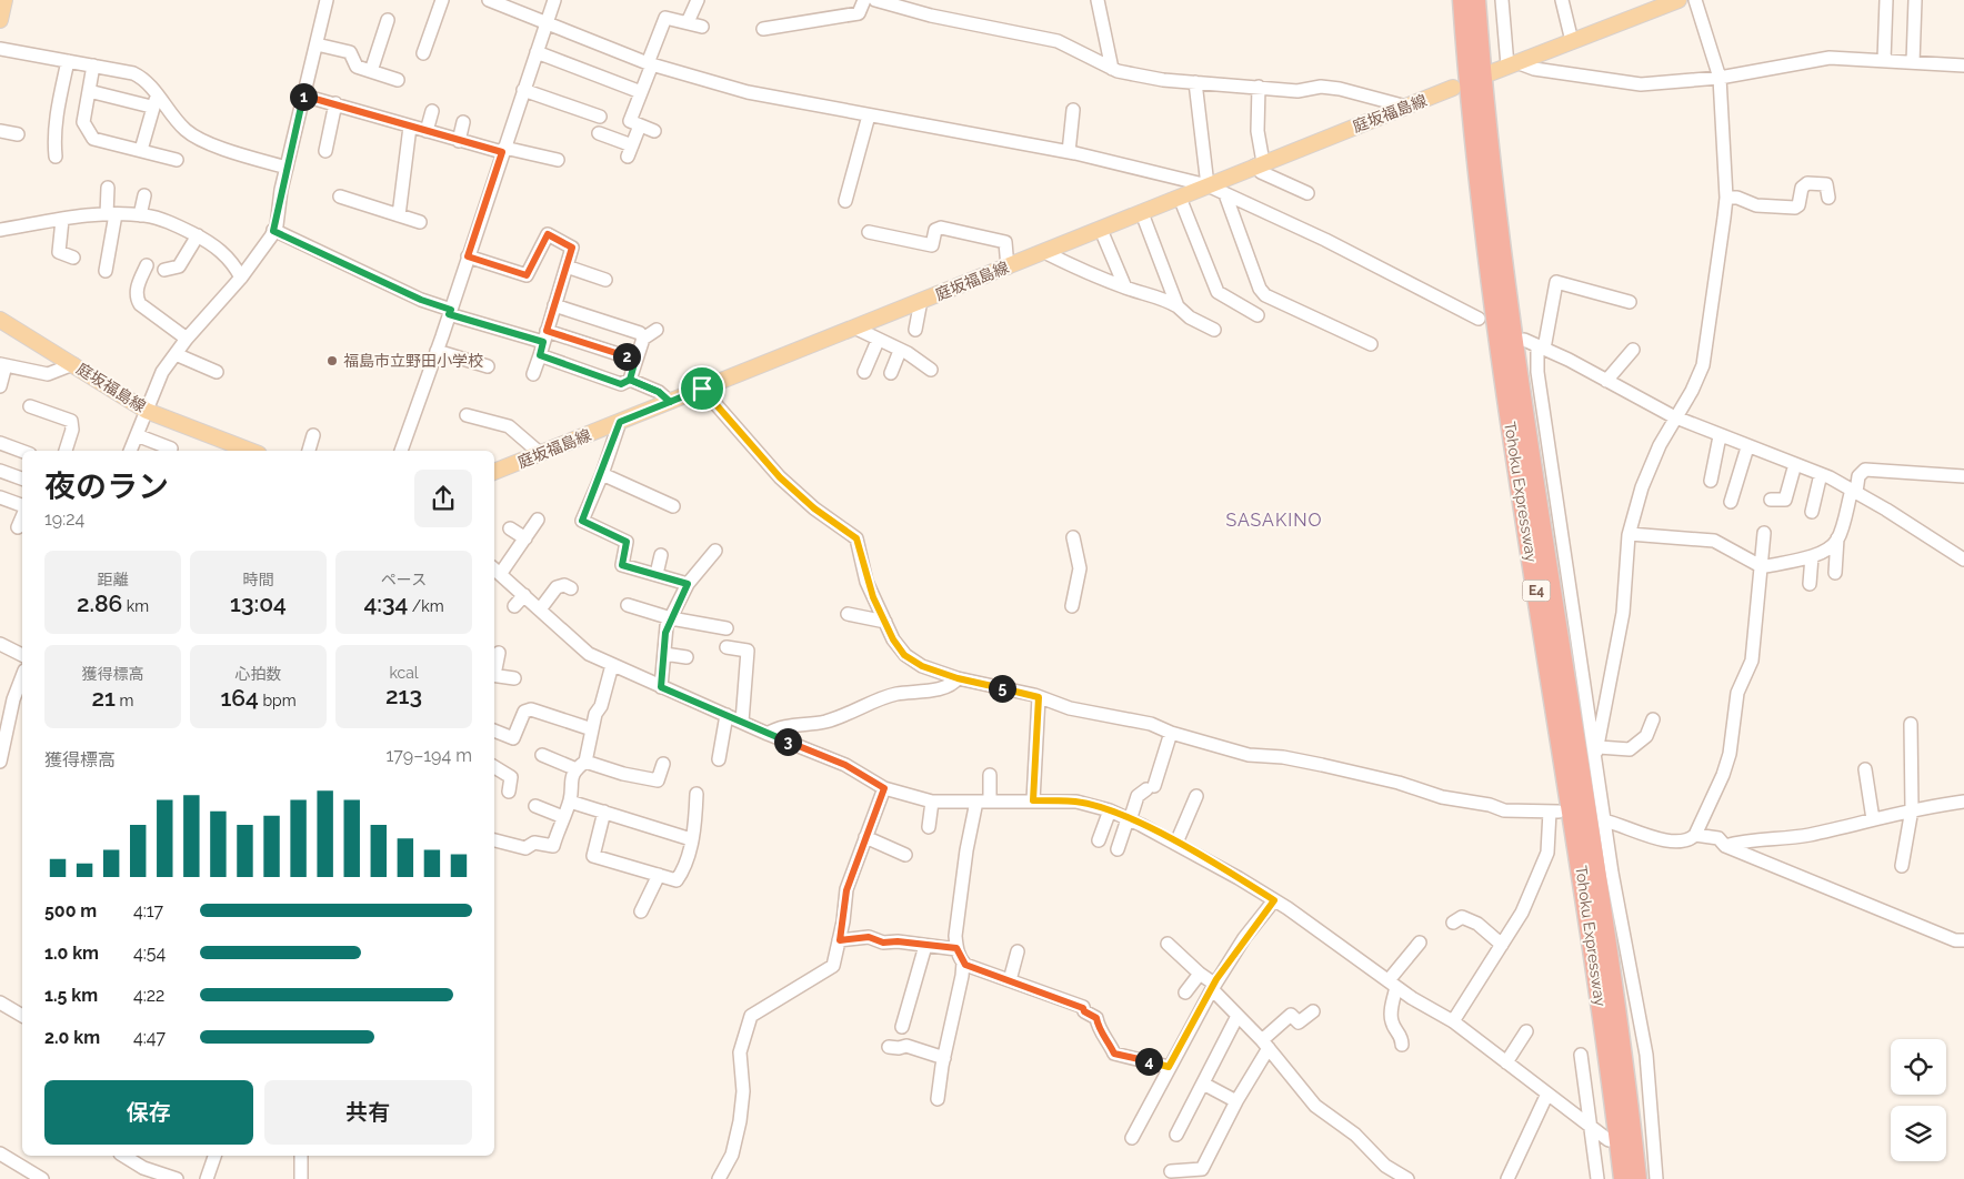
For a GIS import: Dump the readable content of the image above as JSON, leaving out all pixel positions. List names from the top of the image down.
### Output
{
  "streets": {
    "highway": ["Tohoku Expressway", "E4"],
    "main road": ["庭坂福島線"]
  },
  "districts": ["SASAKINO"],
  "places": ["福島市立野田小学校"],
  "page": {
    "pins": [
      "1",
      "2",
      "5",
      "3",
      "4"
    ],
    "heading": ["夜のラン", "19:24"],
    "stats": [
      ["距離", "2.86 km"],
      ["時間", "13:04"],
      ["ペース", "4:34 /km"],
      ["獲得標高", "21 m"],
      ["心拍数", "164 bpm"],
      ["kcal", "213"]
    ],
    "chart": ["獲得標高", "179–194 m"],
    "list": [
      {
        "name": "500 m",
        "note": "4:17"
      },
      {
        "name": "1.0 km",
        "note": "4:54"
      },
      {
        "name": "1.5 km",
        "note": "4:22"
      },
      {
        "name": "2.0 km",
        "note": "4:47"
      }
    ],
    "buttons": ["保存", "共有"]
  }
}
